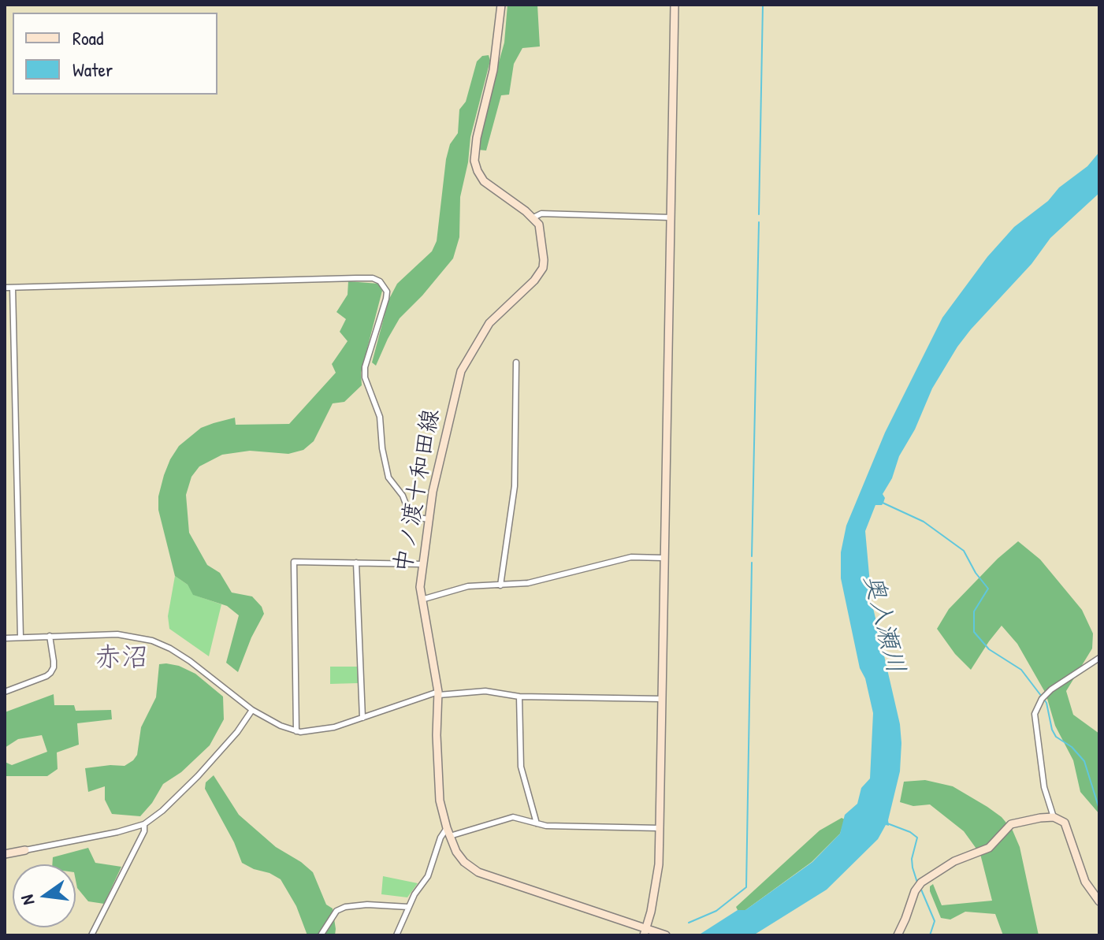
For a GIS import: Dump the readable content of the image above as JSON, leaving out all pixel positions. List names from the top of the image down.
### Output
{
  "streets": {
    "main road": ["中ノ渡十和田線"]
  },
  "districts": ["赤沼"],
  "water": ["奥入瀬川"],
  "legend": ["Road", "Water"],
  "north": "left"
}
